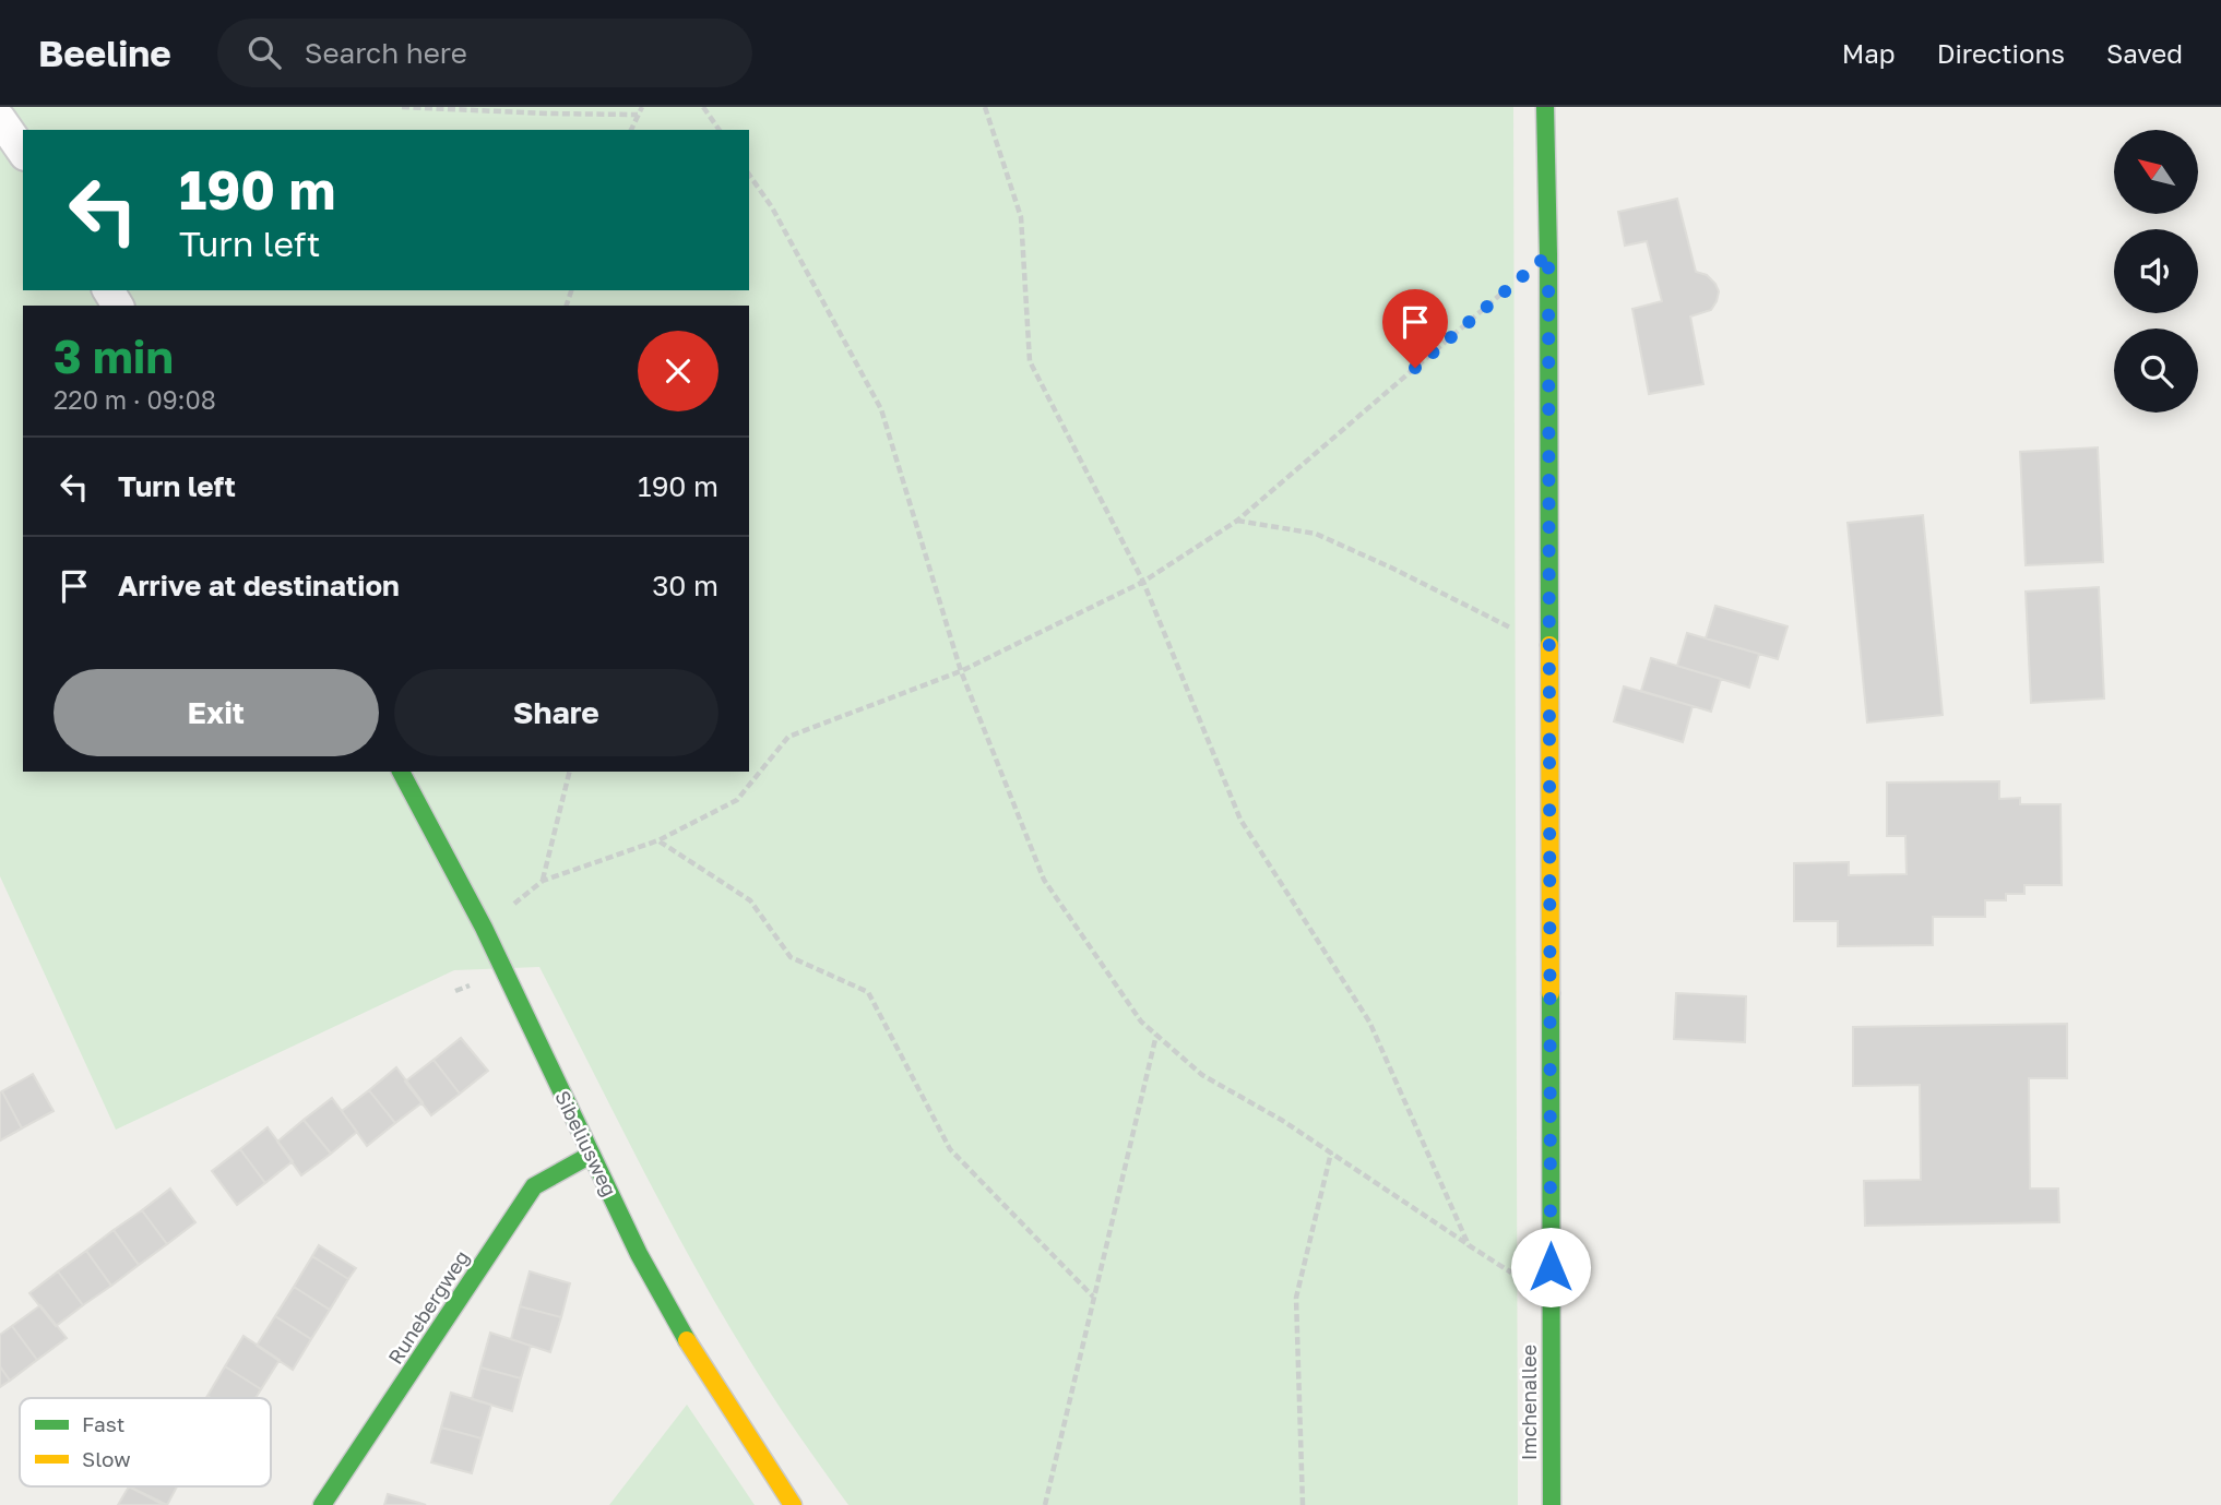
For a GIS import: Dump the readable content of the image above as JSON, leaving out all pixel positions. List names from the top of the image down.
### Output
{
  "streets": {
    "street": ["Sibeliusweg", "Runebergweg", "Imchenallee"]
  },
  "crossings": [
    ["Sibeliusweg", "Runebergweg"]
  ],
  "legend": ["Fast", "Slow"],
  "north": "top left",
  "page": {
    "header": "Beeline",
    "search": "Search here",
    "nav": ["Map", "Directions", "Saved"],
    "turn": ["190 m", "Turn left"],
    "heading": ["3 min", "220 m · 09:08"],
    "list": [
      {
        "name": "Turn left",
        "value": "190 m"
      },
      {
        "name": "Arrive at destination",
        "value": "30 m"
      }
    ],
    "buttons": ["Exit", "Share"]
  }
}
